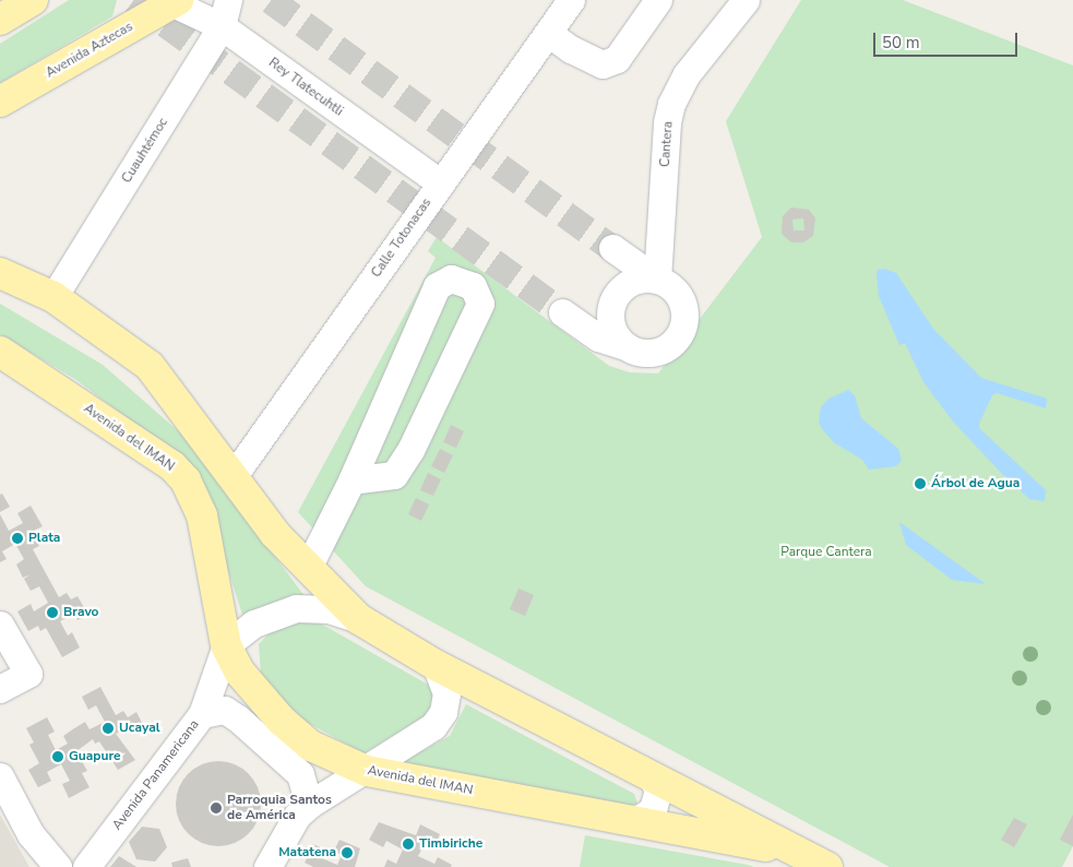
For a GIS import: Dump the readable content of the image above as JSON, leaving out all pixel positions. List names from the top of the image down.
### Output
{
  "streets": {
    "main road": ["Avenida Aztecas", "Avenida del IMAN"],
    "street": [
      "Rey Tlatecuhtli",
      "Cantera",
      "Cuauhtémoc",
      "Calle Totonacas",
      "Avenida Panamericana"
    ]
  },
  "crossings": [
    ["Avenida Aztecas", "Rey Tlatecuhtli"],
    ["Rey Tlatecuhtli", "Cuauhtémoc"],
    ["Rey Tlatecuhtli", "Calle Totonacas"],
    ["Cuauhtémoc", "Avenida del IMAN"],
    ["Calle Totonacas", "Avenida del IMAN"],
    ["Avenida del IMAN", "Avenida Panamericana"]
  ],
  "parks": ["Parque Cantera"],
  "places": [
    "Árbol de Agua",
    "Plata",
    "Bravo",
    "Ucayal",
    "Guapure",
    "Parroquia Santos de América",
    "Timbiriche",
    "Matatena"
  ],
  "scale_bar": "50 m"
}
